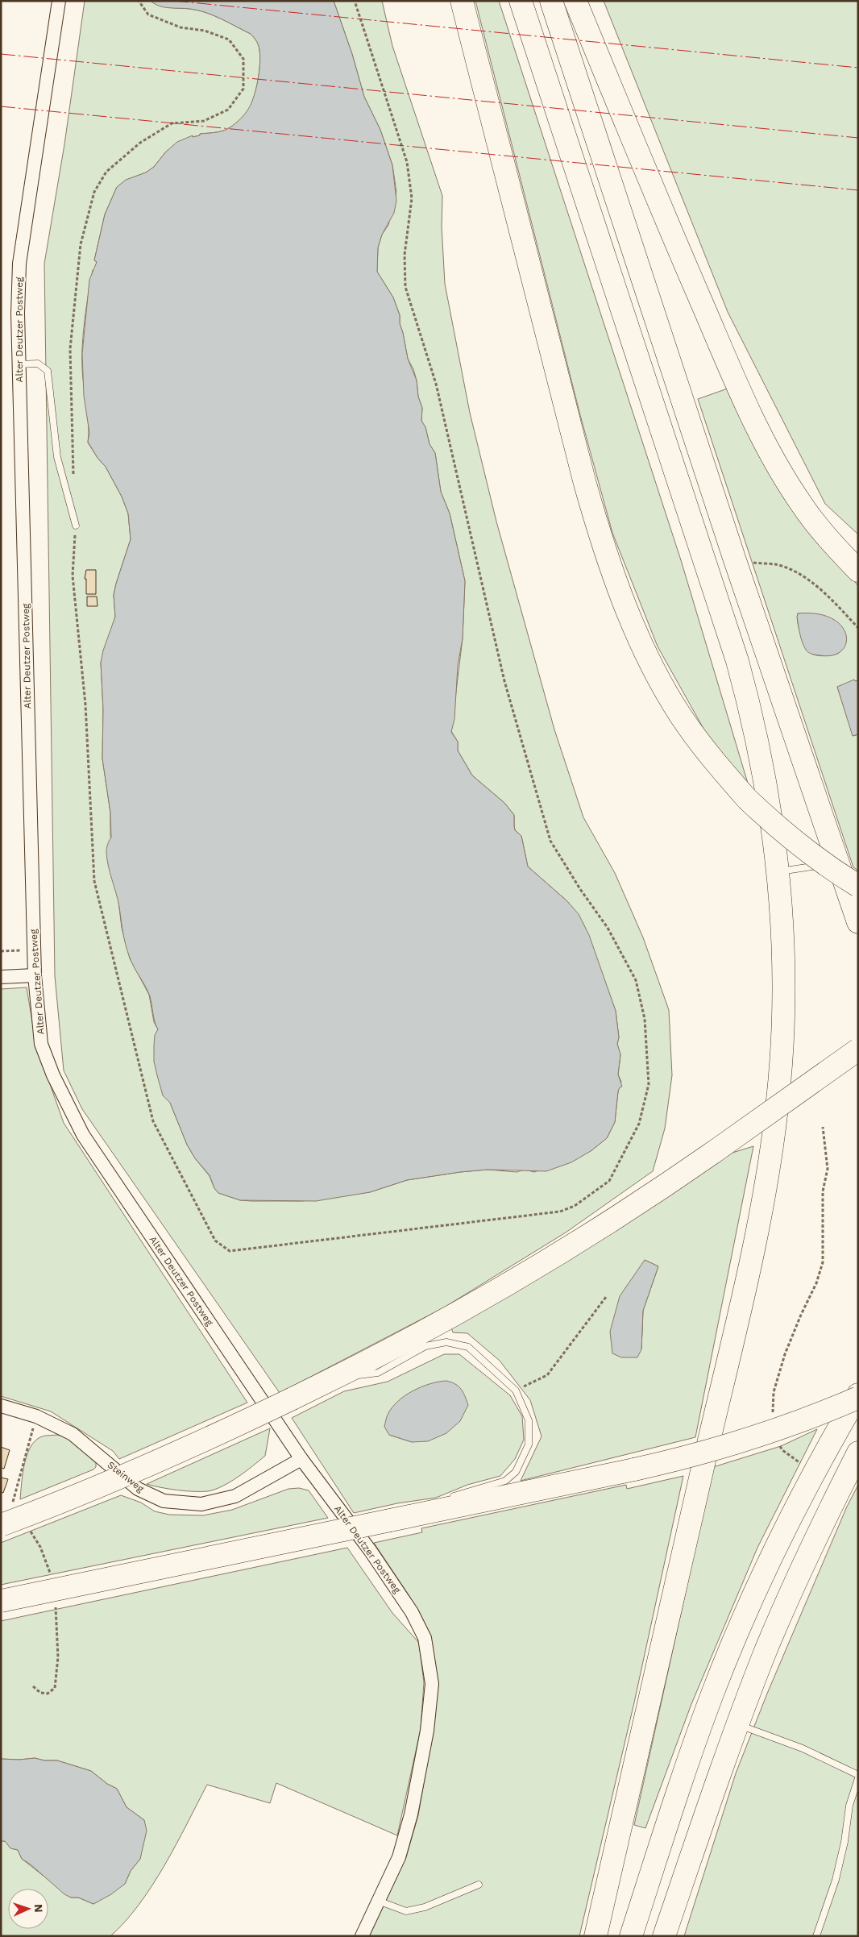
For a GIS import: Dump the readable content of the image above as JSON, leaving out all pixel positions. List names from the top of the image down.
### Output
{
  "streets": {
    "street": ["Alter Deutzer Postweg", "Steinweg"]
  },
  "crossings": [
    ["Alter Deutzer Postweg", "Steinweg"]
  ],
  "north": "right"
}
